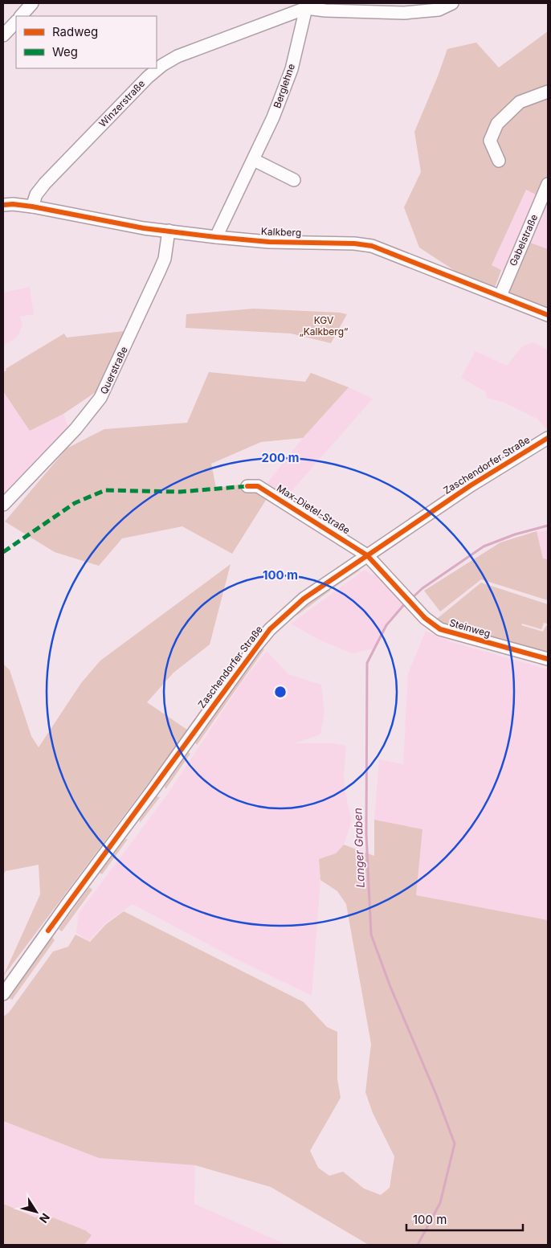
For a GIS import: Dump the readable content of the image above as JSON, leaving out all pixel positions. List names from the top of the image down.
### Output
{
  "streets": {
    "street": [
      "Berglehne",
      "Winzerstraße",
      "Kalkberg",
      "Gabelstraße",
      "Querstraße",
      "Zaschendorfer Straße",
      "Max-Dietel-Straße",
      "Steinweg"
    ]
  },
  "crossings": [
    ["Berglehne", "Winzerstraße"],
    ["Berglehne", "Kalkberg"],
    ["Winzerstraße", "Kalkberg"],
    ["Kalkberg", "Gabelstraße"],
    ["Kalkberg", "Querstraße"],
    ["Zaschendorfer Straße", "Max-Dietel-Straße"],
    ["Zaschendorfer Straße", "Steinweg"],
    ["Max-Dietel-Straße", "Steinweg"]
  ],
  "water": ["Langer Graben"],
  "parks": ["KGV „Kalkberg“"],
  "legend": ["Radweg", "Weg"],
  "scale_bar": "100 m",
  "north": "bottom right",
  "rings": ["200 m", "100 m"]
}
